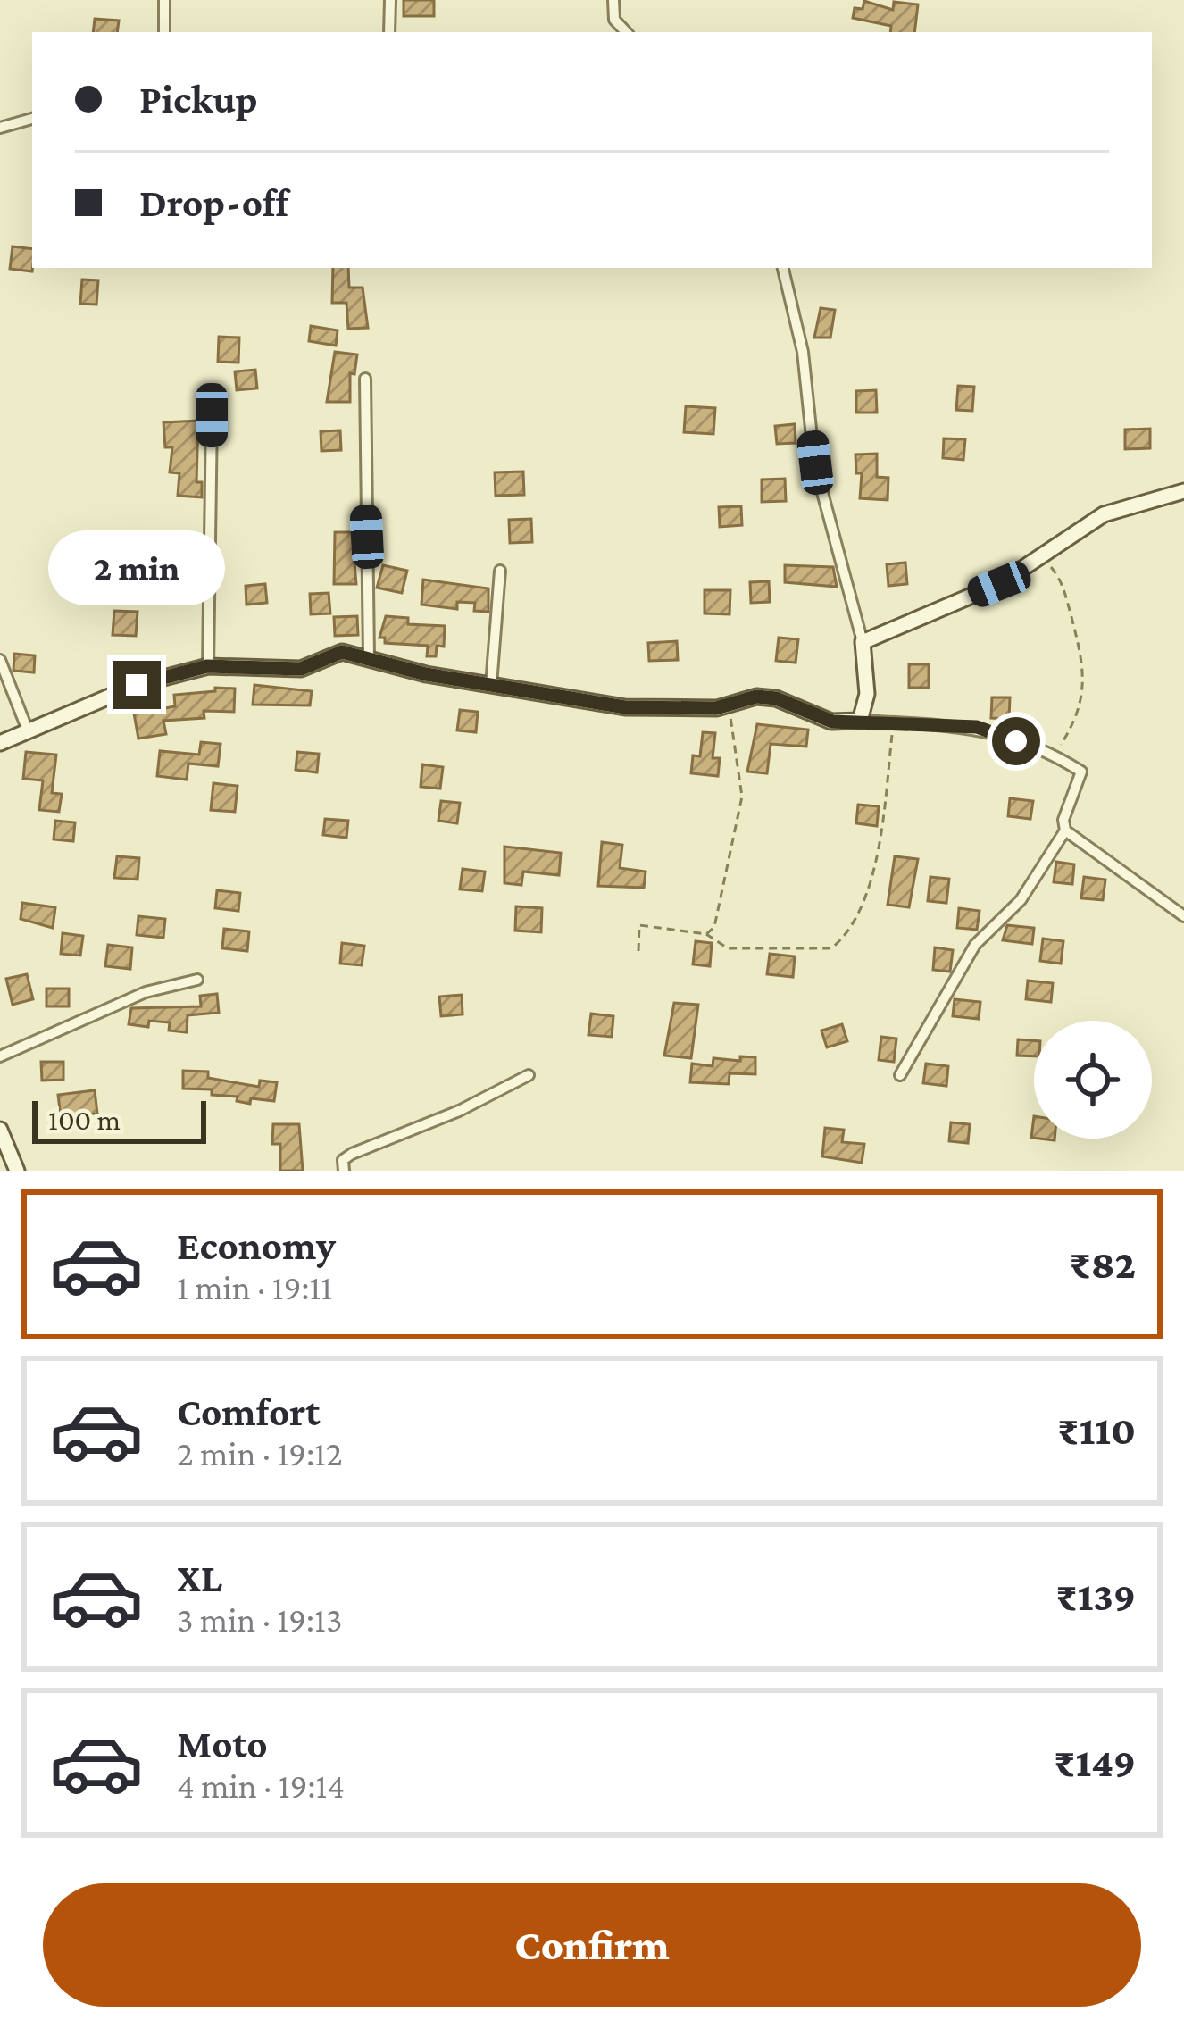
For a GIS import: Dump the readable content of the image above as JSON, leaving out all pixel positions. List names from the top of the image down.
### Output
{
  "scale_bar": "100 m",
  "page": {
    "banner": ["Pickup", "Drop-off"],
    "bubble": "2 min",
    "scale": "100 m",
    "list": [
      {
        "name": "Economy",
        "note": "1 min · 19:11",
        "value": "₹82"
      },
      {
        "name": "Comfort",
        "note": "2 min · 19:12",
        "value": "₹110"
      },
      {
        "name": "XL",
        "note": "3 min · 19:13",
        "value": "₹139"
      },
      {
        "name": "Moto",
        "note": "4 min · 19:14",
        "value": "₹149"
      }
    ],
    "buttons": "Confirm"
  }
}
